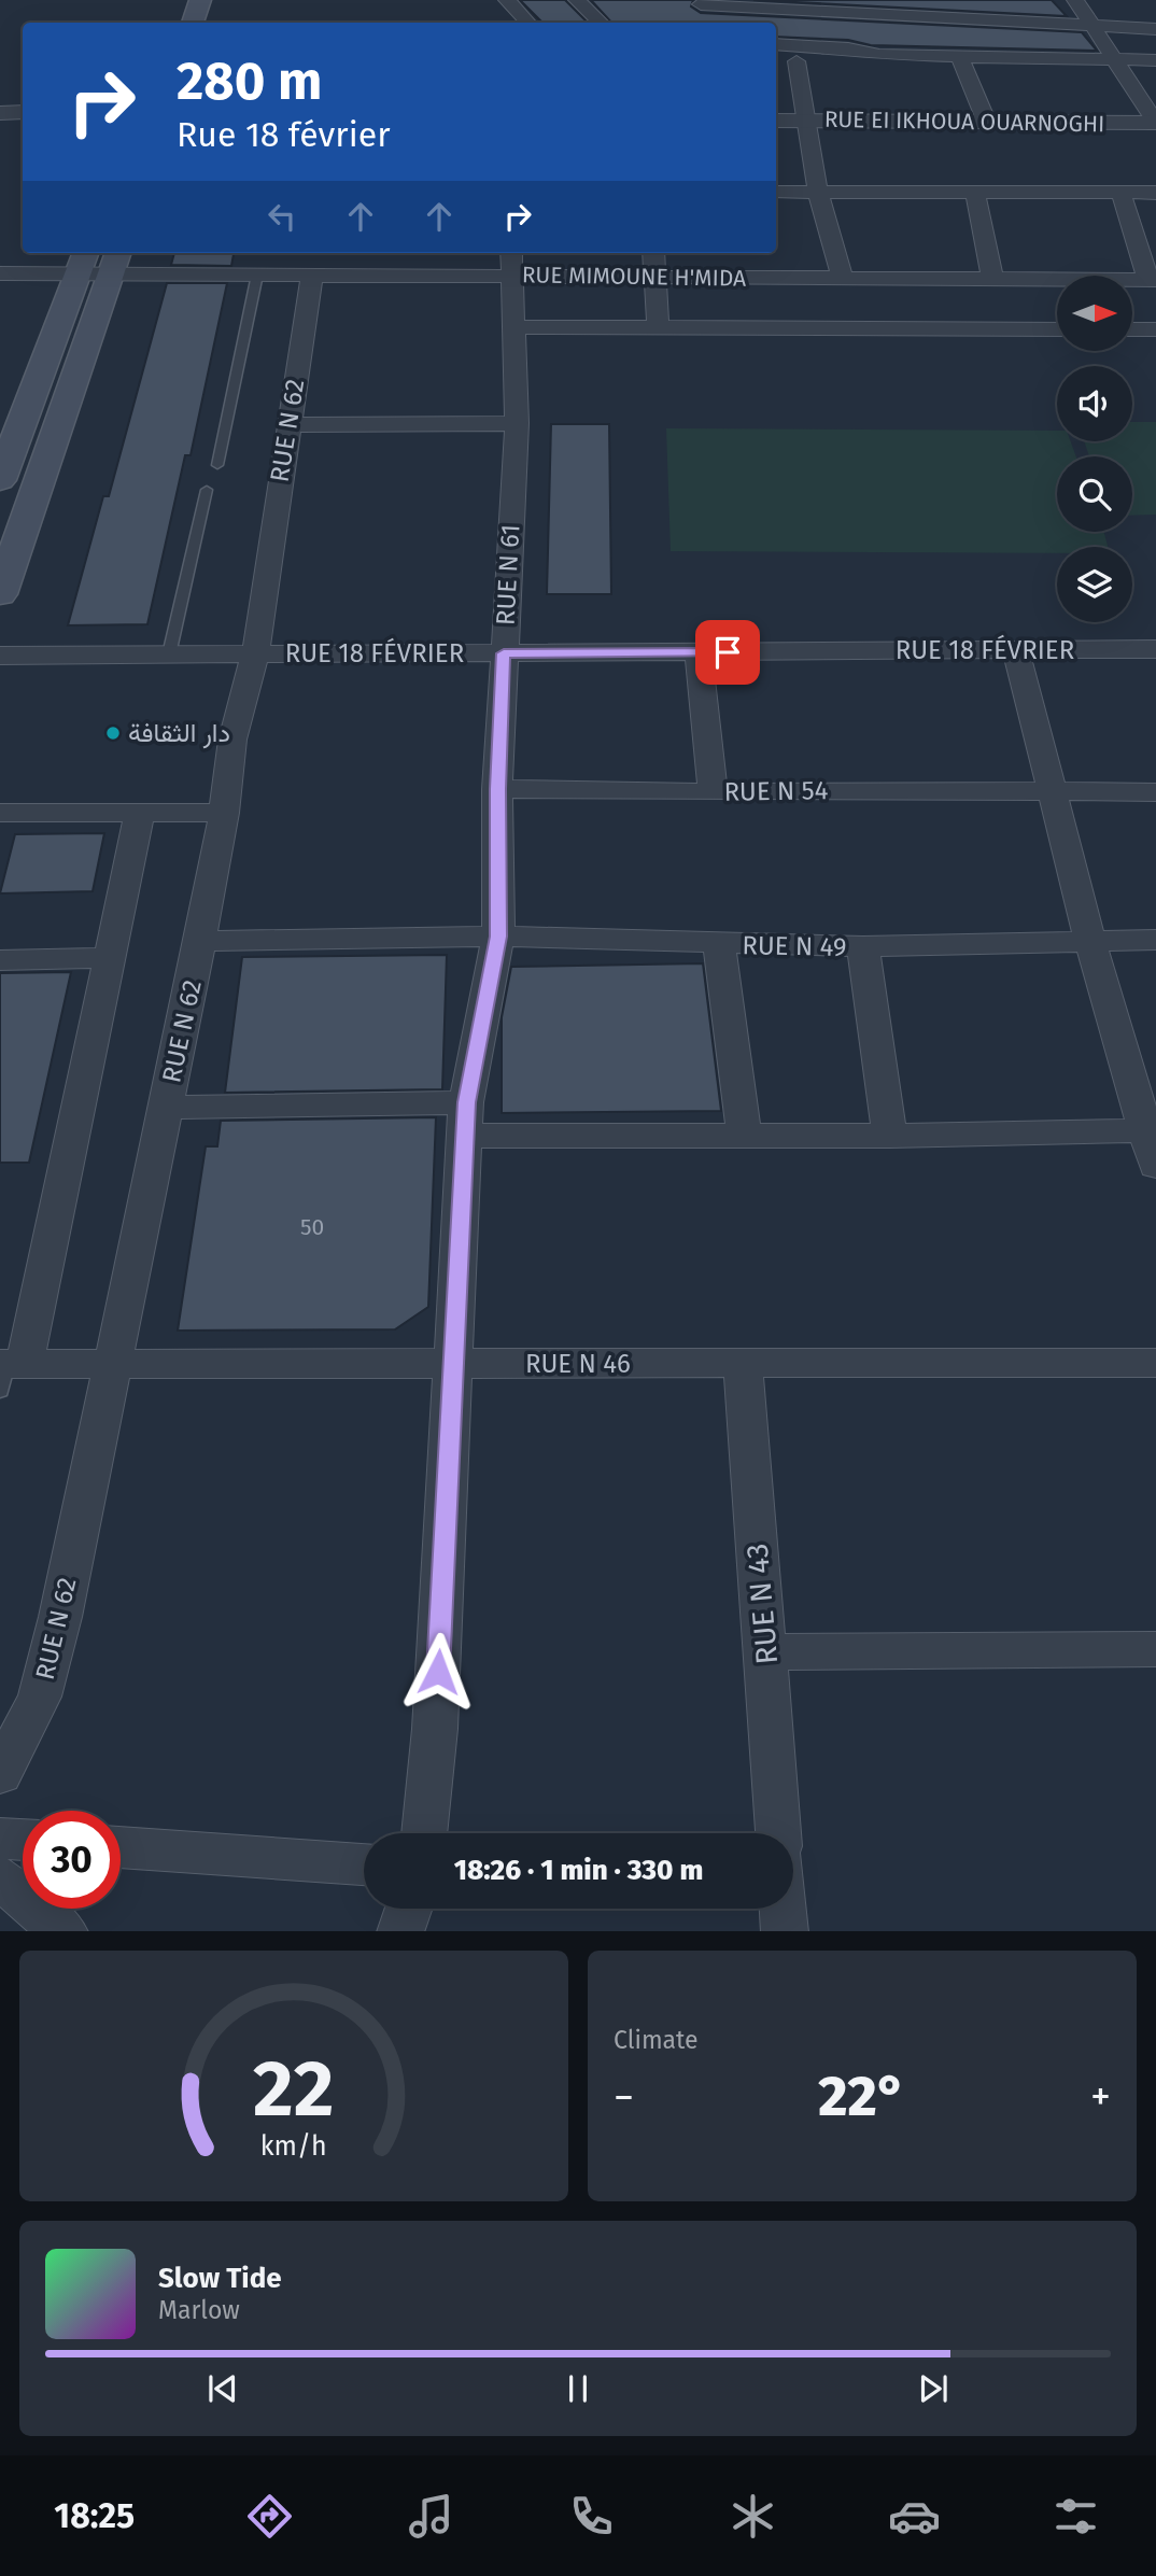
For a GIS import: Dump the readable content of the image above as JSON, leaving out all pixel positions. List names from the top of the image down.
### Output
{
  "streets": {
    "street": [
      "RUE EI IKHOUA OUARNOGHI",
      "RUE MIMOUNE H'MIDA",
      "RUE N 62",
      "RUE N 61",
      "RUE 18 FÉVRIER",
      "RUE N 54",
      "RUE N 49",
      "RUE N 46",
      "RUE N 43"
    ]
  },
  "crossings": [
    ["RUE MIMOUNE H'MIDA", "RUE N 62"],
    ["RUE MIMOUNE H'MIDA", "RUE N 61"],
    ["RUE N 62", "RUE 18 FÉVRIER"],
    ["RUE N 62", "RUE N 49"],
    ["RUE N 62", "RUE N 46"],
    ["RUE N 61", "RUE 18 FÉVRIER"],
    ["RUE N 61", "RUE N 54"],
    ["RUE N 61", "RUE N 49"],
    ["RUE N 61", "RUE N 46"],
    ["RUE N 46", "RUE N 43"]
  ],
  "places": ["دار الثقافة"],
  "house_numbers": ["50"],
  "north": "right",
  "page": {
    "turn": ["280 m", "Rue 18 février"],
    "limit": "30",
    "trip": "18:26 · 1 min · 330 m",
    "tile": "Climate",
    "heat": ["−", "22°", "+"],
    "song": ["Slow Tide", "Marlow"],
    "tabs": "18:25",
    "gauge": ["22", "km/h"]
  }
}
